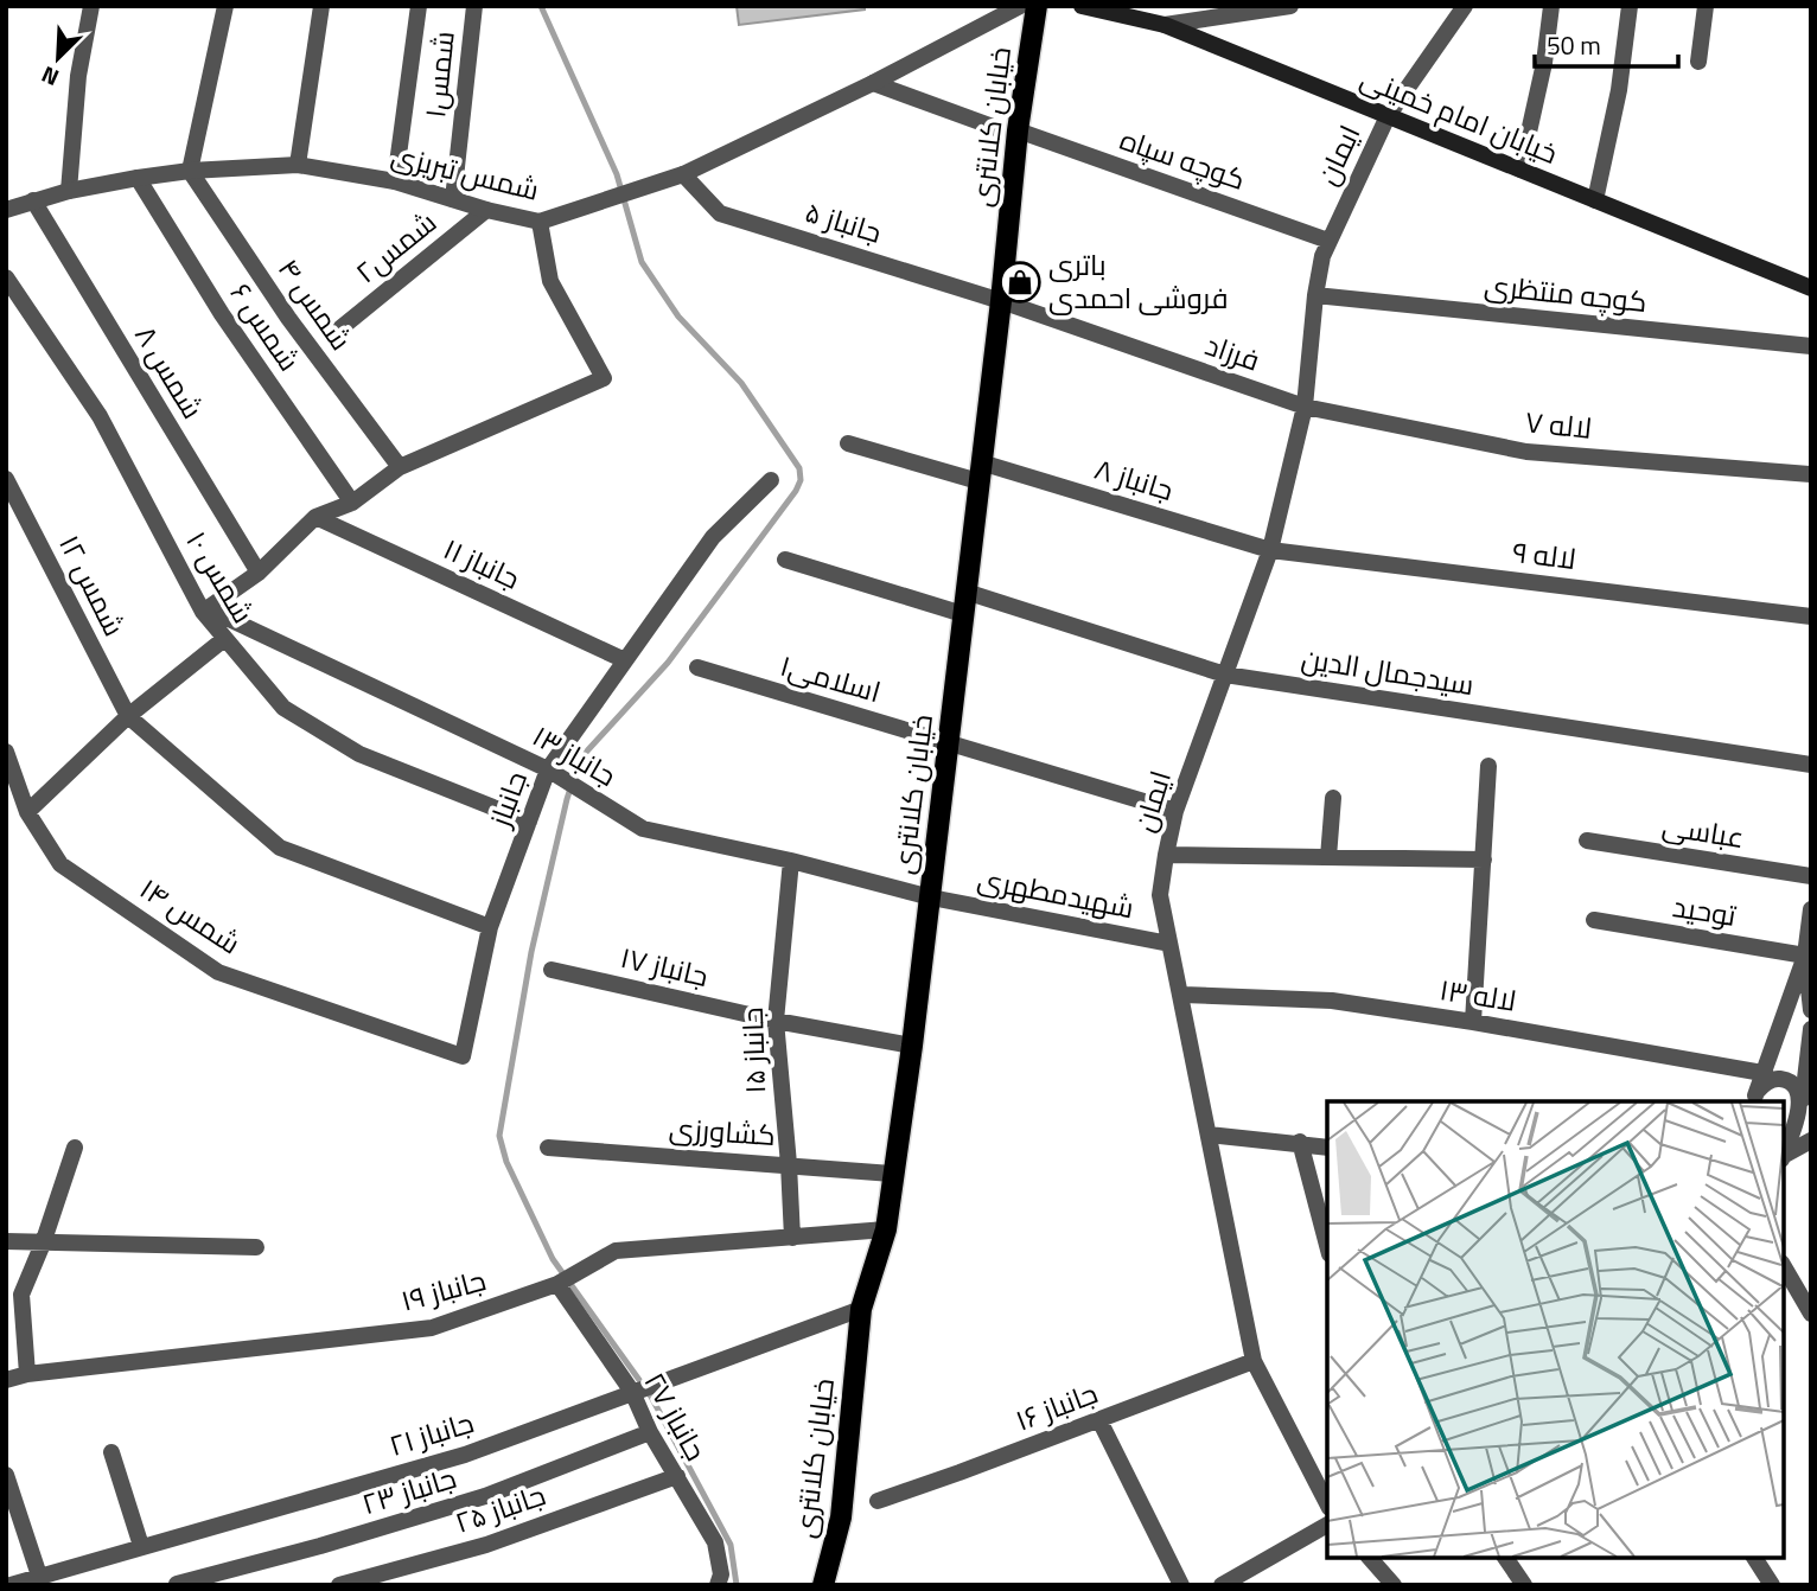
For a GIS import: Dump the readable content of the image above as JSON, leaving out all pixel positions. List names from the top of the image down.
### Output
{
  "streets": {
    "main road": ["خیابان امام خمینی", "خیابان کلانتری"],
    "street": [
      "شمس۱",
      "ایمان",
      "کوچه سپاه",
      "شمس تبریزی",
      "جانباز ۵",
      "شمس۲",
      "کوچه منتظری",
      "شمس ۴",
      "شمس ۶",
      "فرزاد",
      "شمس ۸",
      "لاله ۷",
      "جانباز ۸",
      "لاله ۹",
      "جانباز ۱۱",
      "شمس ۱۰",
      "شمس ۱۲",
      "سیدجمال الدین",
      "اسلامی۱",
      "جانباز ۱۳",
      "جانباز",
      "عباسی",
      "شهیدمطهری",
      "توحید",
      "شمس ۱۴",
      "جانباز ۱۷",
      "لاله ۱۳",
      "جانباز ۱۵",
      "کشاورزی",
      "جانباز ۱۹",
      "جانباز ۱۶",
      "جانباز ۲۷",
      "جانباز ۲۱",
      "جانباز ۲۳",
      "جانباز ۲۵"
    ]
  },
  "crossings": [
    ["شمس۱", "شمس تبریزی"],
    ["خیابان امام خمینی", "ایمان"],
    ["خیابان کلانتری", "کوچه سپاه"],
    ["خیابان کلانتری", "جانباز ۵"],
    ["خیابان کلانتری", "فرزاد"],
    ["خیابان کلانتری", "جانباز ۸"],
    ["خیابان کلانتری", "سیدجمال الدین"],
    ["خیابان کلانتری", "اسلامی۱"],
    ["خیابان کلانتری", "جانباز ۱۳"],
    ["خیابان کلانتری", "شهیدمطهری"],
    ["خیابان کلانتری", "جانباز ۱۷"],
    ["خیابان کلانتری", "کشاورزی"],
    ["خیابان کلانتری", "جانباز ۱۹"],
    ["خیابان کلانتری", "جانباز ۲۱"],
    ["ایمان", "کوچه سپاه"],
    ["ایمان", "کوچه منتظری"],
    ["ایمان", "فرزاد"],
    ["ایمان", "لاله ۷"],
    ["ایمان", "جانباز ۸"],
    ["ایمان", "لاله ۹"],
    ["ایمان", "سیدجمال الدین"],
    ["ایمان", "اسلامی۱"],
    ["ایمان", "شهیدمطهری"],
    ["ایمان", "لاله ۱۳"],
    ["ایمان", "جانباز ۱۶"],
    ["شمس تبریزی", "جانباز ۵"],
    ["شمس تبریزی", "شمس۲"],
    ["شمس تبریزی", "شمس ۴"],
    ["شمس تبریزی", "شمس ۶"],
    ["شمس تبریزی", "شمس ۸"],
    ["جانباز ۵", "فرزاد"],
    ["فرزاد", "لاله ۷"],
    ["جانباز ۸", "لاله ۹"],
    ["جانباز ۱۱", "جانباز"],
    ["شمس ۱۰", "جانباز ۱۳"],
    ["شمس ۱۰", "جانباز"],
    ["جانباز ۱۳", "جانباز"],
    ["جانباز ۱۳", "شهیدمطهری"],
    ["جانباز ۱۳", "جانباز ۱۵"],
    ["جانباز", "شمس ۱۴"],
    ["جانباز ۱۷", "جانباز ۱۵"],
    ["جانباز ۱۵", "کشاورزی"],
    ["جانباز ۱۵", "جانباز ۱۹"],
    ["جانباز ۱۹", "جانباز ۲۷"],
    ["جانباز ۲۷", "جانباز ۲۱"],
    ["جانباز ۲۷", "جانباز ۲۳"],
    ["جانباز ۲۷", "جانباز ۲۵"]
  ],
  "places": {
    "shop": ["باتری فروشی احمدی"]
  },
  "scale_bar": "50 m",
  "north": "bottom left"
}
